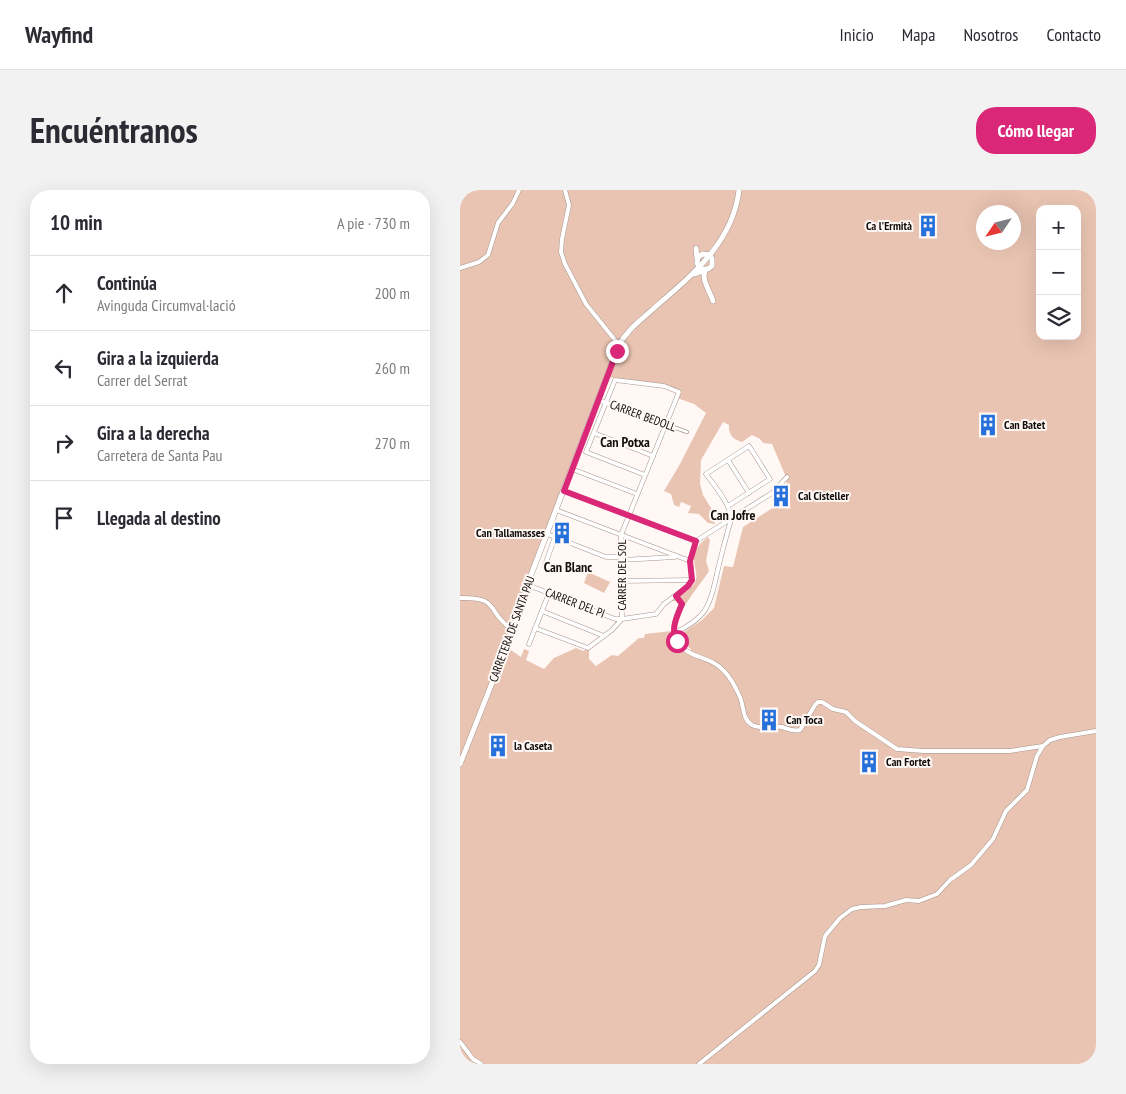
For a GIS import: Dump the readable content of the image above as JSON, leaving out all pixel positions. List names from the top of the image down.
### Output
{
  "streets": {
    "main road": ["CARRETERA DE SANTA PAU"],
    "street": ["CARRER BEDOLL", "CARRER DEL SOL", "CARRER DEL PI"]
  },
  "crossings": [
    ["CARRER BEDOLL", "CARRER DEL SOL"],
    ["CARRER BEDOLL", "CARRETERA DE SANTA PAU"],
    ["CARRER DEL SOL", "CARRER DEL PI"],
    ["CARRER DEL PI", "CARRETERA DE SANTA PAU"]
  ],
  "districts": ["Can Potxa", "Can Jofre", "Can Blanc"],
  "places": {
    "building": [
      "Ca l'Ermità",
      "Can Batet",
      "Cal Cisteller",
      "Can Tallamasses",
      "Can Toca",
      "la Caseta",
      "Can Fortet"
    ]
  },
  "north": "bottom left",
  "page": {
    "header": "Wayfind",
    "nav": [
      "Inicio",
      "Mapa",
      "Nosotros",
      "Contacto"
    ],
    "title": "Encuéntranos",
    "buttons": "Cómo llegar",
    "heading": ["10 min", "A pie · 730 m"],
    "map_buttons": ["+", "−"],
    "list": [
      ["Continúa", "Avinguda Circumval·lació", "200 m"],
      ["Gira a la izquierda", "Carrer del Serrat", "260 m"],
      ["Gira a la derecha", "Carretera de Santa Pau", "270 m"],
      "Llegada al destino"
    ]
  }
}
